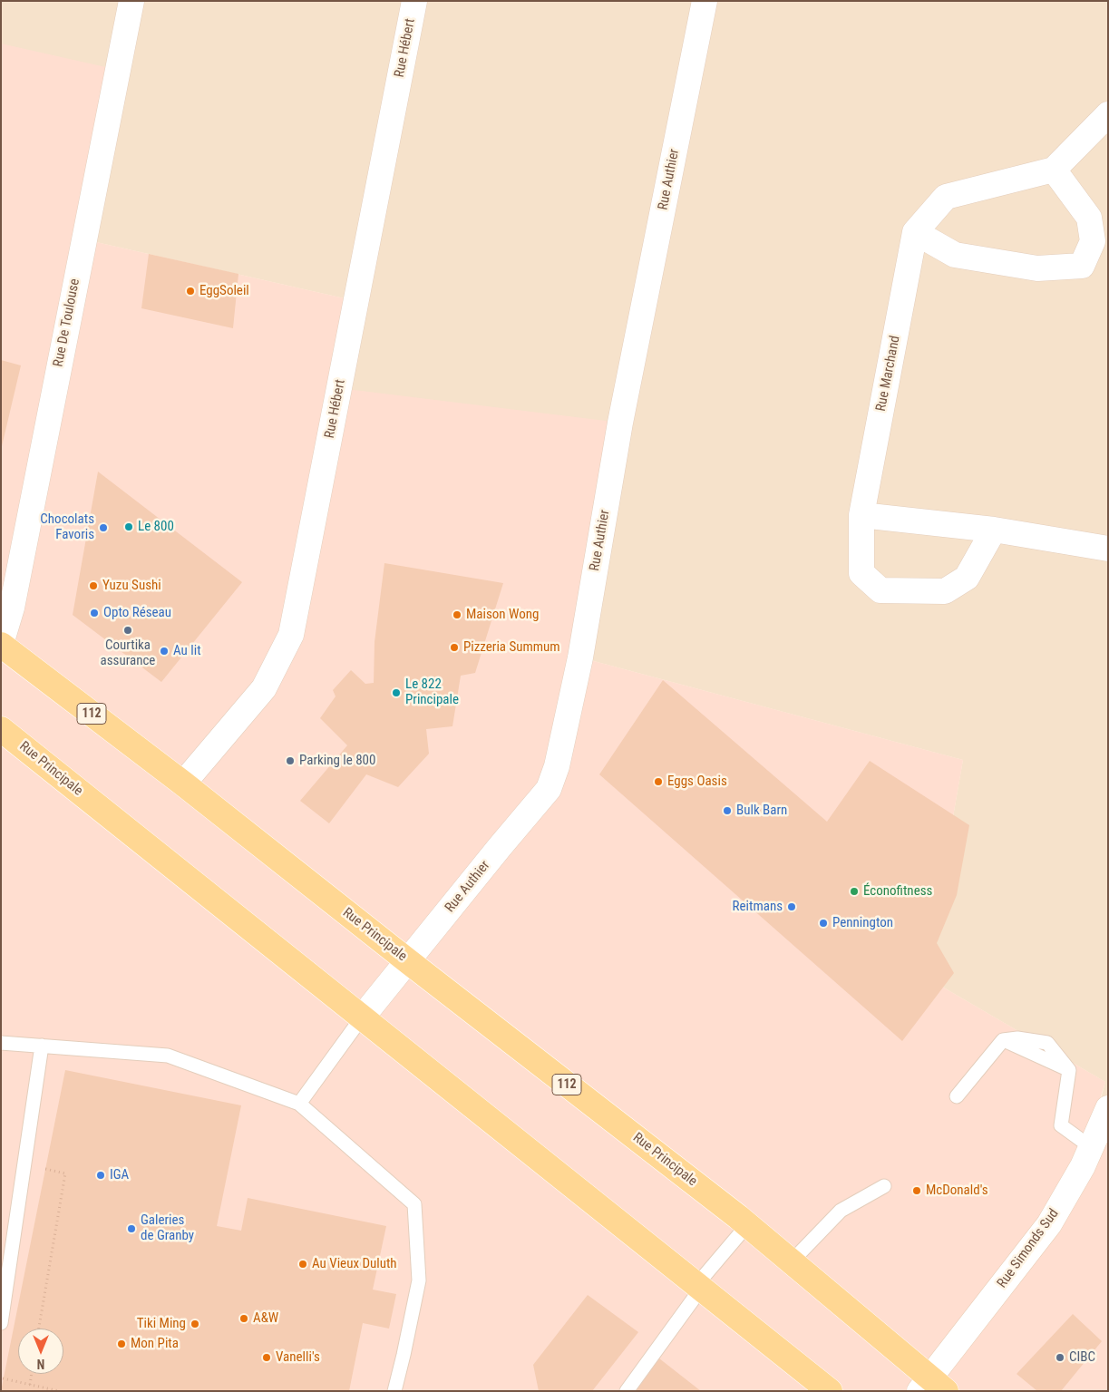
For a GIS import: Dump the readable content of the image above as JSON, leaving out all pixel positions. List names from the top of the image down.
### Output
{
  "streets": {
    "main road": ["112", "Rue Principale"],
    "street": [
      "Rue Hébert",
      "Rue Authier",
      "Rue De Toulouse",
      "Rue Marchand",
      "Rue Simonds Sud"
    ]
  },
  "crossings": [
    ["Rue Hébert", "Rue Principale"],
    ["Rue Authier", "Rue Principale"],
    ["Rue De Toulouse", "Rue Principale"],
    ["Rue Principale", "Rue Simonds Sud"]
  ],
  "places": [
    "EggSoleil",
    "Le 800",
    "Chocolats Favoris",
    "Yuzu Sushi",
    "Opto Réseau",
    "Maison Wong",
    "Courtika assurance",
    "Pizzeria Summum",
    "Au lit",
    "Le 822 Principale",
    "Parking le 800",
    "Eggs Oasis",
    "Bulk Barn",
    "Éconofitness",
    "Reitmans",
    "Pennington",
    "IGA",
    "McDonald's",
    "Galeries de Granby",
    "Au Vieux Duluth",
    "A&W",
    "Tiki Ming",
    "Mon Pita",
    "Vanelli's",
    "CIBC"
  ],
  "north": "bottom"
}
